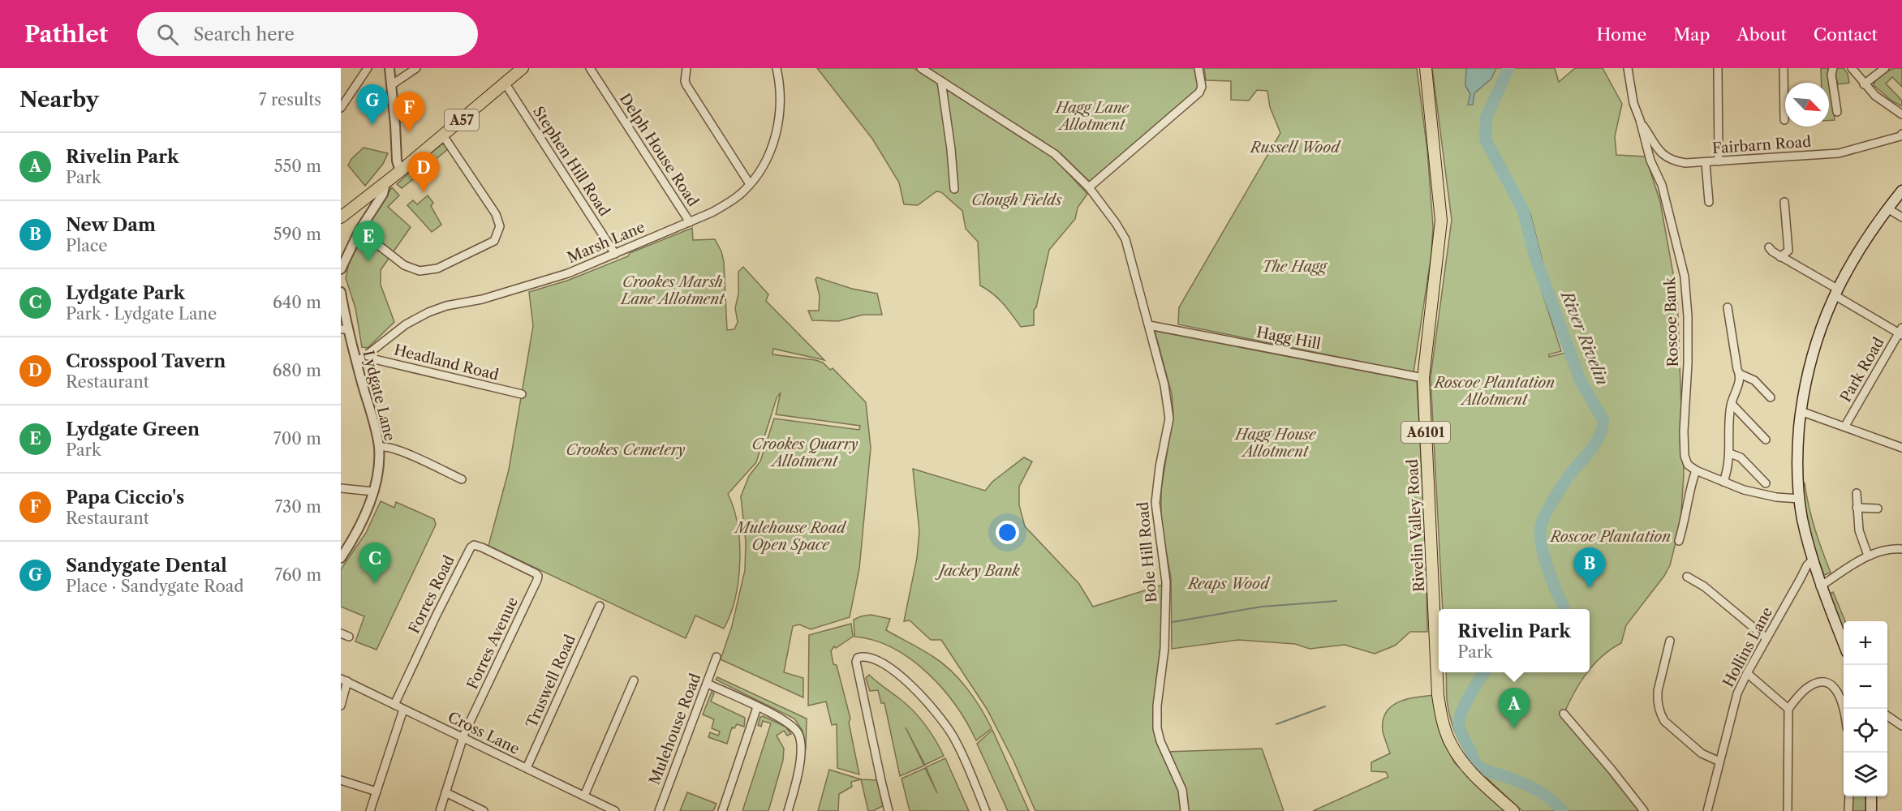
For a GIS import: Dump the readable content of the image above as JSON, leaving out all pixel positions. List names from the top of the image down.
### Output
{
  "streets": {
    "main road": ["A57", "A6101", "Rivelin Valley Road"],
    "street": [
      "Fairbarn Road",
      "Delph House Road",
      "Stephen Hill Road",
      "Marsh Lane",
      "Roscoe Bank",
      "Hagg Hill",
      "Headland Road",
      "Park Road",
      "Lydgate Lane",
      "Bole Hill Road",
      "Forres Road",
      "Forres Avenue",
      "Hollins Lane",
      "Truswell Road",
      "Mulehouse Road",
      "Cross Lane"
    ]
  },
  "crossings": [
    ["A57", "Stephen Hill Road"],
    ["Fairbarn Road", "Roscoe Bank"],
    ["Delph House Road", "Marsh Lane"],
    ["Stephen Hill Road", "Marsh Lane"],
    ["Marsh Lane", "Headland Road"],
    ["Marsh Lane", "Lydgate Lane"],
    ["Hagg Hill", "Rivelin Valley Road"],
    ["Hagg Hill", "Bole Hill Road"],
    ["Headland Road", "Lydgate Lane"],
    ["Forres Road", "Forres Avenue"],
    ["Forres Road", "Cross Lane"],
    ["Forres Avenue", "Cross Lane"],
    ["Truswell Road", "Cross Lane"]
  ],
  "water": ["River Rivelin"],
  "parks": [
    "Hagg Lane Allotment",
    "Russell Wood",
    "Clough Fields",
    "The Hagg",
    "Crookes Marsh Lane Allotment",
    "Roscoe Plantation Allotment",
    "Hagg House Allotment",
    "Crookes Quarry Allotment",
    "Crookes Cemetery",
    "Mulehouse Road Open Space",
    "Roscoe Plantation",
    "Jackey Bank",
    "Reaps Wood"
  ],
  "north": "bottom right",
  "page": {
    "header": "Pathlet",
    "search": "Search here",
    "nav": [
      "Home",
      "Map",
      "About",
      "Contact"
    ],
    "heading": ["Nearby", "7 results"],
    "pins": [
      "G",
      "F",
      "D",
      "E",
      "C",
      "B",
      "A"
    ],
    "list": [
      {
        "mark": "A",
        "name": "Rivelin Park",
        "note": "Park",
        "value": "550 m"
      },
      {
        "mark": "B",
        "name": "New Dam",
        "note": "Place",
        "value": "590 m"
      },
      {
        "mark": "C",
        "name": "Lydgate Park",
        "note": "Park · Lydgate Lane",
        "value": "640 m"
      },
      {
        "mark": "D",
        "name": "Crosspool Tavern",
        "note": "Restaurant",
        "value": "680 m"
      },
      {
        "mark": "E",
        "name": "Lydgate Green",
        "note": "Park",
        "value": "700 m"
      },
      {
        "mark": "F",
        "name": "Papa Ciccio's",
        "note": "Restaurant",
        "value": "730 m"
      },
      {
        "mark": "G",
        "name": "Sandygate Dental",
        "note": "Place · Sandygate Road",
        "value": "760 m"
      }
    ],
    "popup": ["Rivelin Park", "Park"],
    "map_buttons": ["+", "−"]
  }
}
